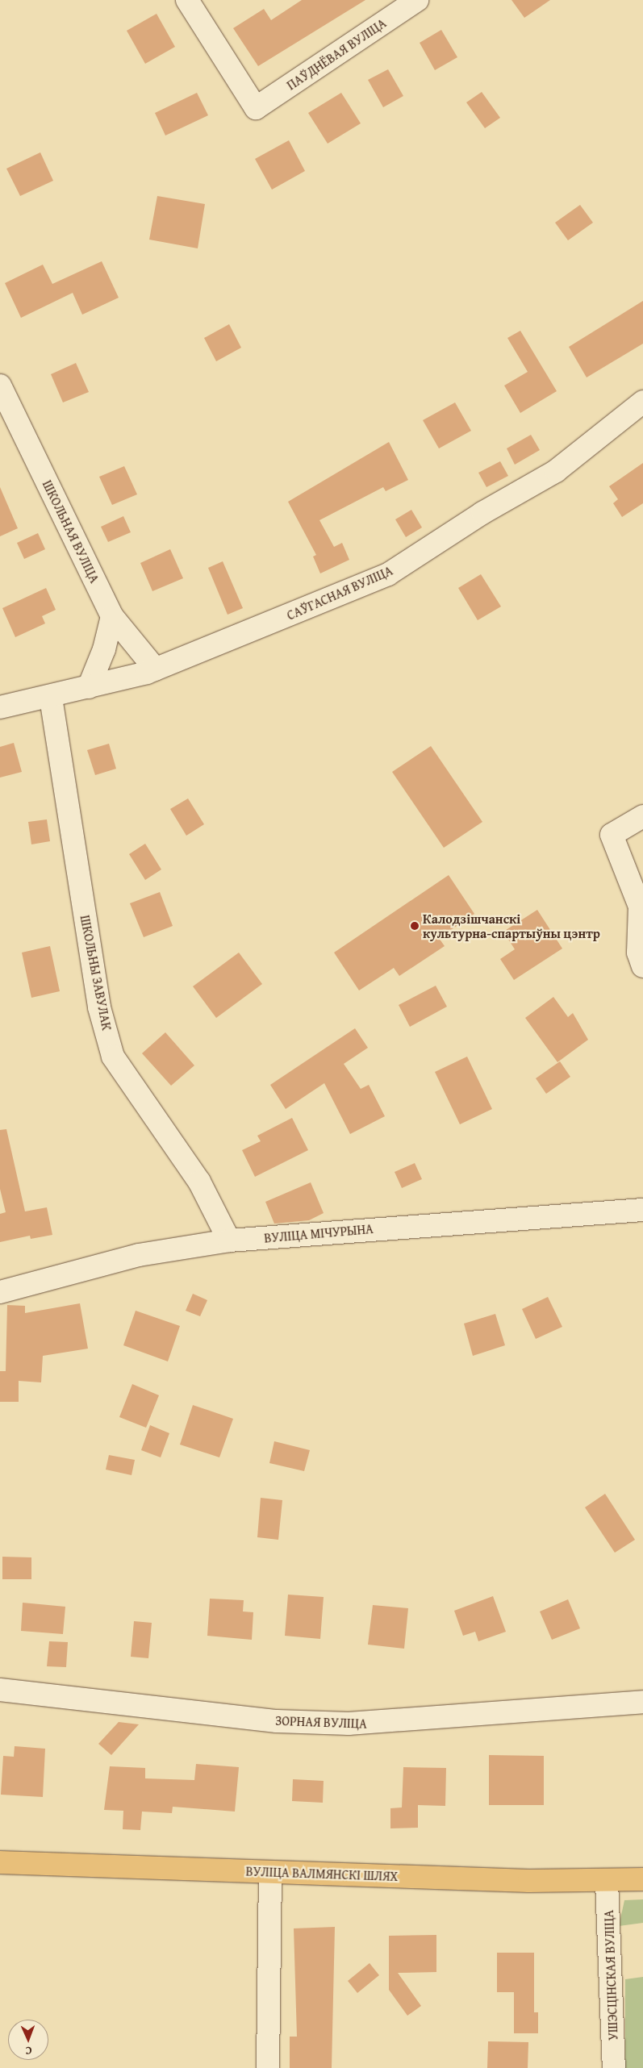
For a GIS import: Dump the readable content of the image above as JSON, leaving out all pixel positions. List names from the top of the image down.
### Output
{
  "streets": {
    "main road": ["ВУЛІЦА ВАЛМЯНСКІ ШЛЯХ"],
    "street": [
      "ПАЎДНЁВАЯ ВУЛІЦА",
      "ШКОЛЬНАЯ ВУЛІЦА",
      "САЎГАСНАЯ ВУЛІЦА",
      "ШКОЛЬНЫ ЗАВУЛАК",
      "ВУЛІЦА МІЧУРЫНА",
      "ЗОРНАЯ ВУЛІЦА",
      "УШЭСЦІНСКАЯ ВУЛІЦА"
    ]
  },
  "crossings": [
    ["ШКОЛЬНАЯ ВУЛІЦА", "САЎГАСНАЯ ВУЛІЦА"],
    ["САЎГАСНАЯ ВУЛІЦА", "ШКОЛЬНЫ ЗАВУЛАК"],
    ["ШКОЛЬНЫ ЗАВУЛАК", "ВУЛІЦА МІЧУРЫНА"],
    ["ВУЛІЦА ВАЛМЯНСКІ ШЛЯХ", "УШЭСЦІНСКАЯ ВУЛІЦА"]
  ],
  "places": ["Калодзішчанскі культурна-спартыўны цэнтр"],
  "north": "bottom"
}
